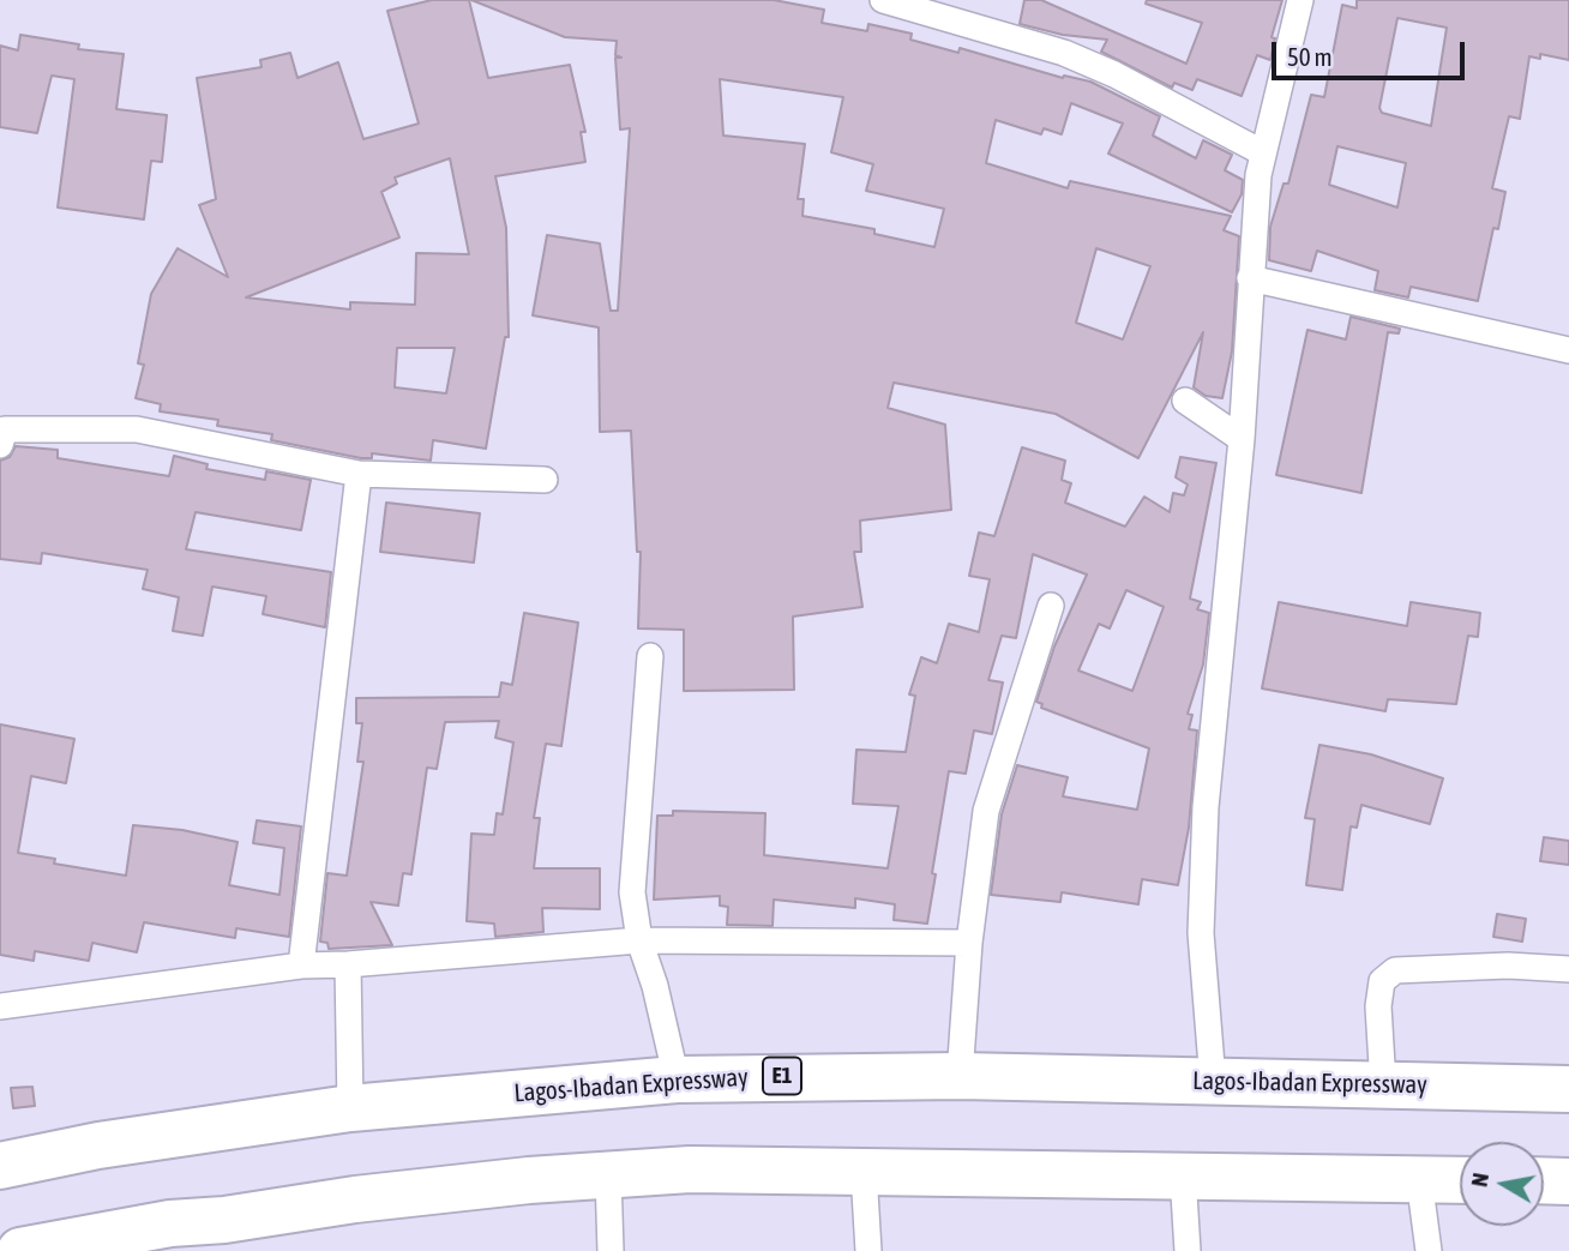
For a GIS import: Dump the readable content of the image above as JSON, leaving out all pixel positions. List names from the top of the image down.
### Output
{
  "streets": {
    "highway": ["E1", "Lagos-Ibadan Expressway"]
  },
  "scale_bar": "50 m",
  "north": "left"
}
